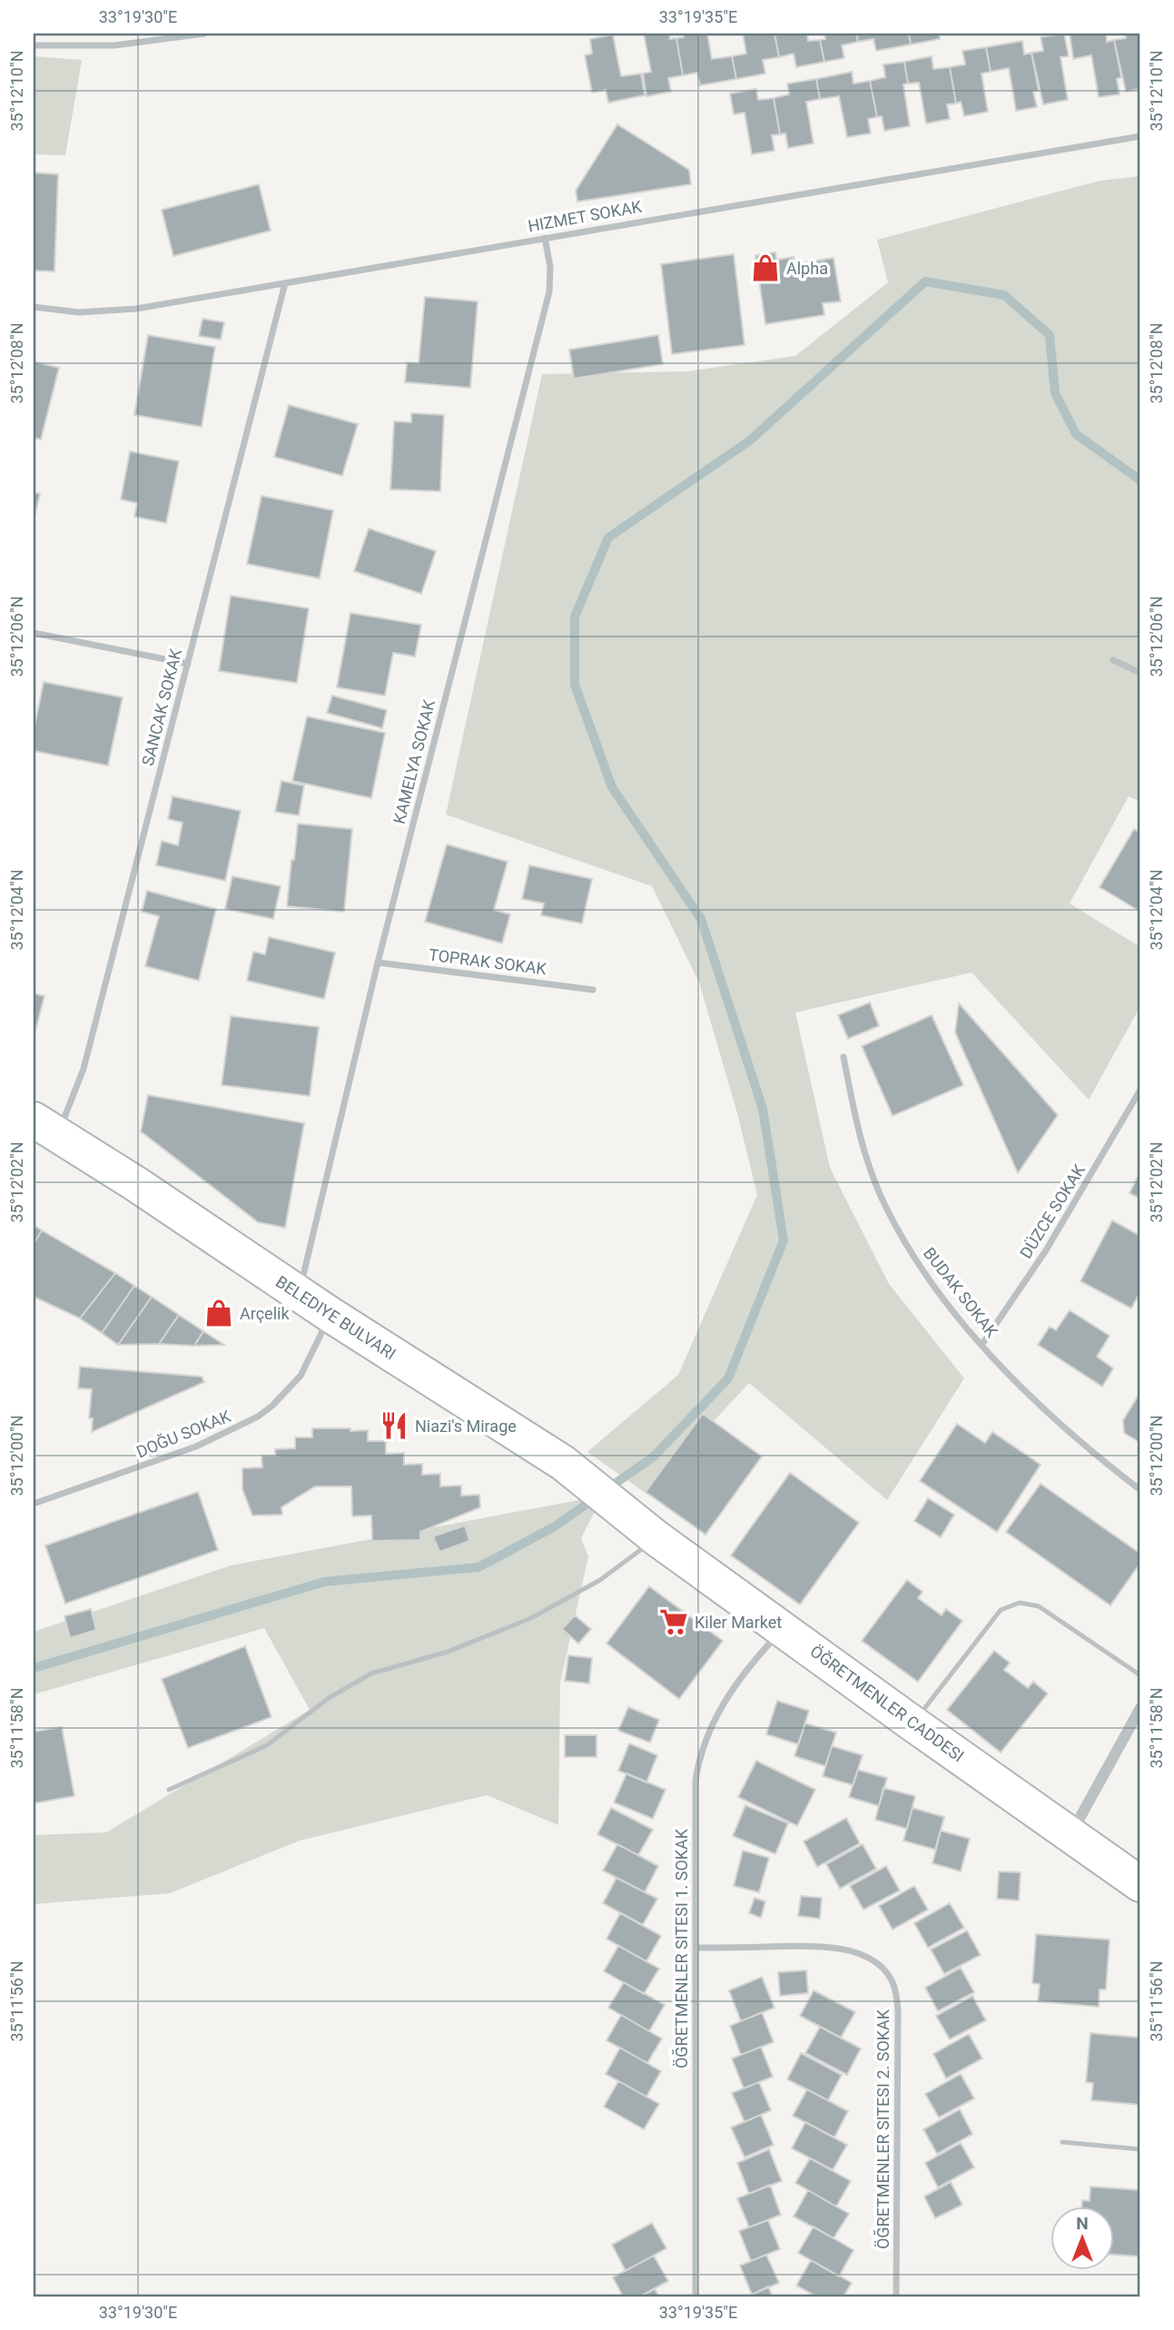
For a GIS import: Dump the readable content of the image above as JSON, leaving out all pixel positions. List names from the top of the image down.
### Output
{
  "streets": {
    "main road": ["ÖĞRETMENLER CADDESI"],
    "street": [
      "HIZMET SOKAK",
      "SANCAK SOKAK",
      "KAMELYA SOKAK",
      "TOPRAK SOKAK",
      "DÜZCE SOKAK",
      "BUDAK SOKAK",
      "DOĞU SOKAK",
      "ÖĞRETMENLER SITESI 1. SOKAK",
      "ÖĞRETMENLER SITESI 2. SOKAK"
    ]
  },
  "crossings": [
    ["HIZMET SOKAK", "SANCAK SOKAK"],
    ["HIZMET SOKAK", "KAMELYA SOKAK"],
    ["SANCAK SOKAK", "ÖĞRETMENLER CADDESI"],
    ["KAMELYA SOKAK", "TOPRAK SOKAK"],
    ["KAMELYA SOKAK", "ÖĞRETMENLER CADDESI"],
    ["DÜZCE SOKAK", "BUDAK SOKAK"],
    ["DOĞU SOKAK", "ÖĞRETMENLER CADDESI"],
    ["ÖĞRETMENLER CADDESI", "ÖĞRETMENLER SITESI 1. SOKAK"],
    ["ÖĞRETMENLER SITESI 1. SOKAK", "ÖĞRETMENLER SITESI 2. SOKAK"]
  ],
  "places": {
    "shop": ["Alpha", "Arçelik"],
    "restaurant": ["Niazi's Mirage"],
    "supermarket": ["Kiler Market"]
  },
  "north": "top",
  "coordinates": [
    "33°19'30\"E",
    "33°19'35\"E",
    "35°12'10\"N",
    "35°12'08\"N",
    "35°12'06\"N",
    "35°12'04\"N",
    "35°12'02\"N",
    "35°12'00\"N",
    "35°11'58\"N",
    "35°11'56\"N"
  ]
}
